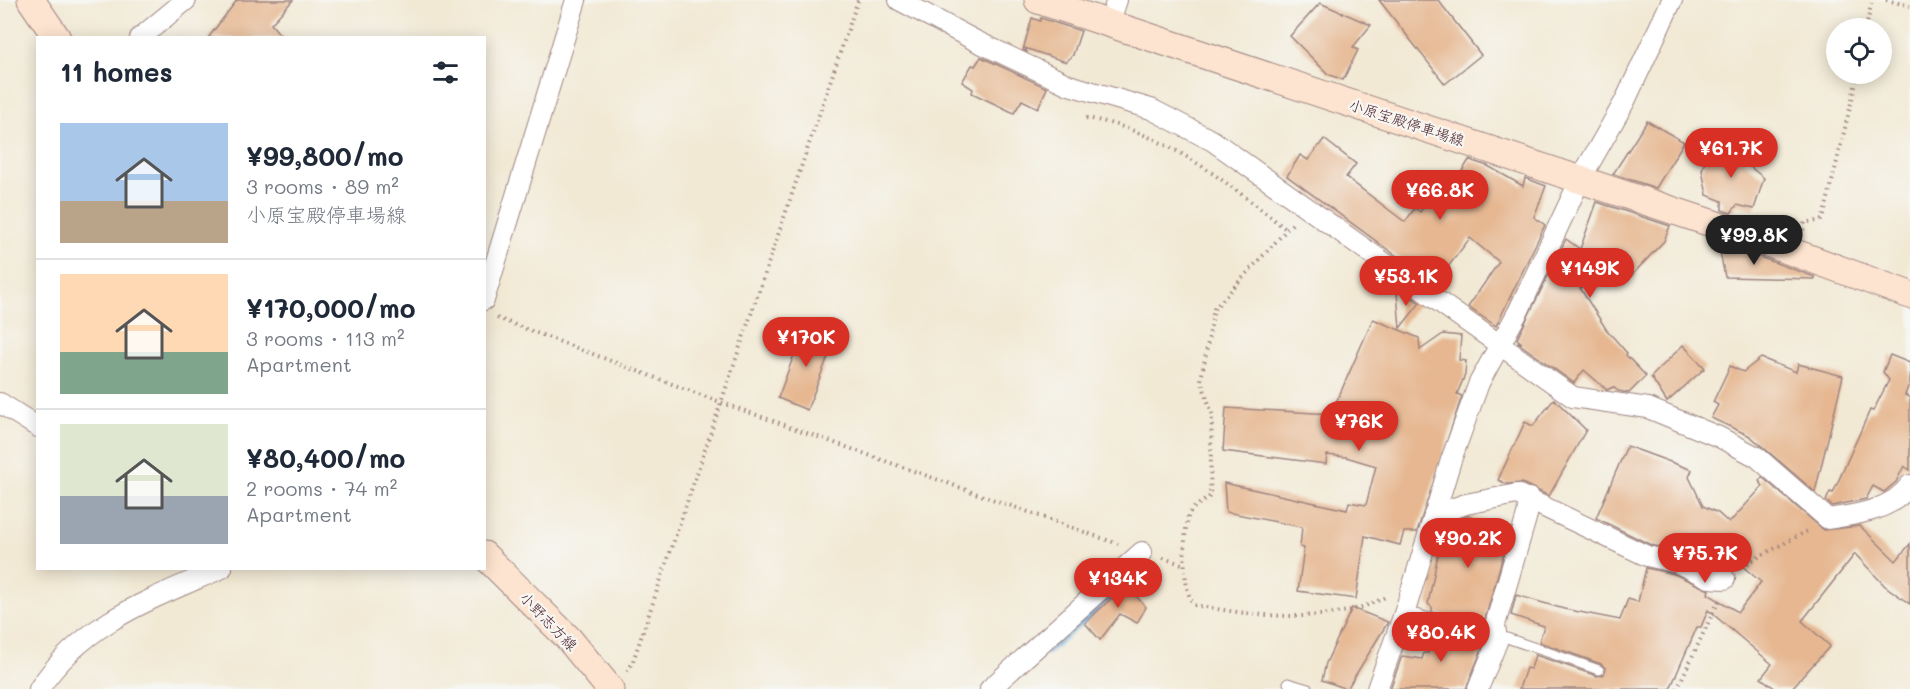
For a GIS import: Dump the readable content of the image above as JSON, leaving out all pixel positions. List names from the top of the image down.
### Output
{
  "streets": {
    "main road": ["小原宝殿停車場線", "小野志方線"]
  },
  "page": {
    "heading": "11 homes",
    "list": [
      {
        "name": "¥99,800/mo",
        "note": "3 rooms · 89 m² · 小原宝殿停車場線"
      },
      {
        "name": "¥170,000/mo",
        "note": "3 rooms · 113 m² · Apartment"
      },
      {
        "name": "¥80,400/mo",
        "note": "2 rooms · 74 m² · Apartment"
      }
    ],
    "price": [
      "¥61.7K",
      "¥66.8K",
      "¥99.8K",
      "¥149K",
      "¥53.1K",
      "¥170K",
      "¥76K",
      "¥90.2K",
      "¥75.7K",
      "¥134K",
      "¥80.4K"
    ]
  }
}
